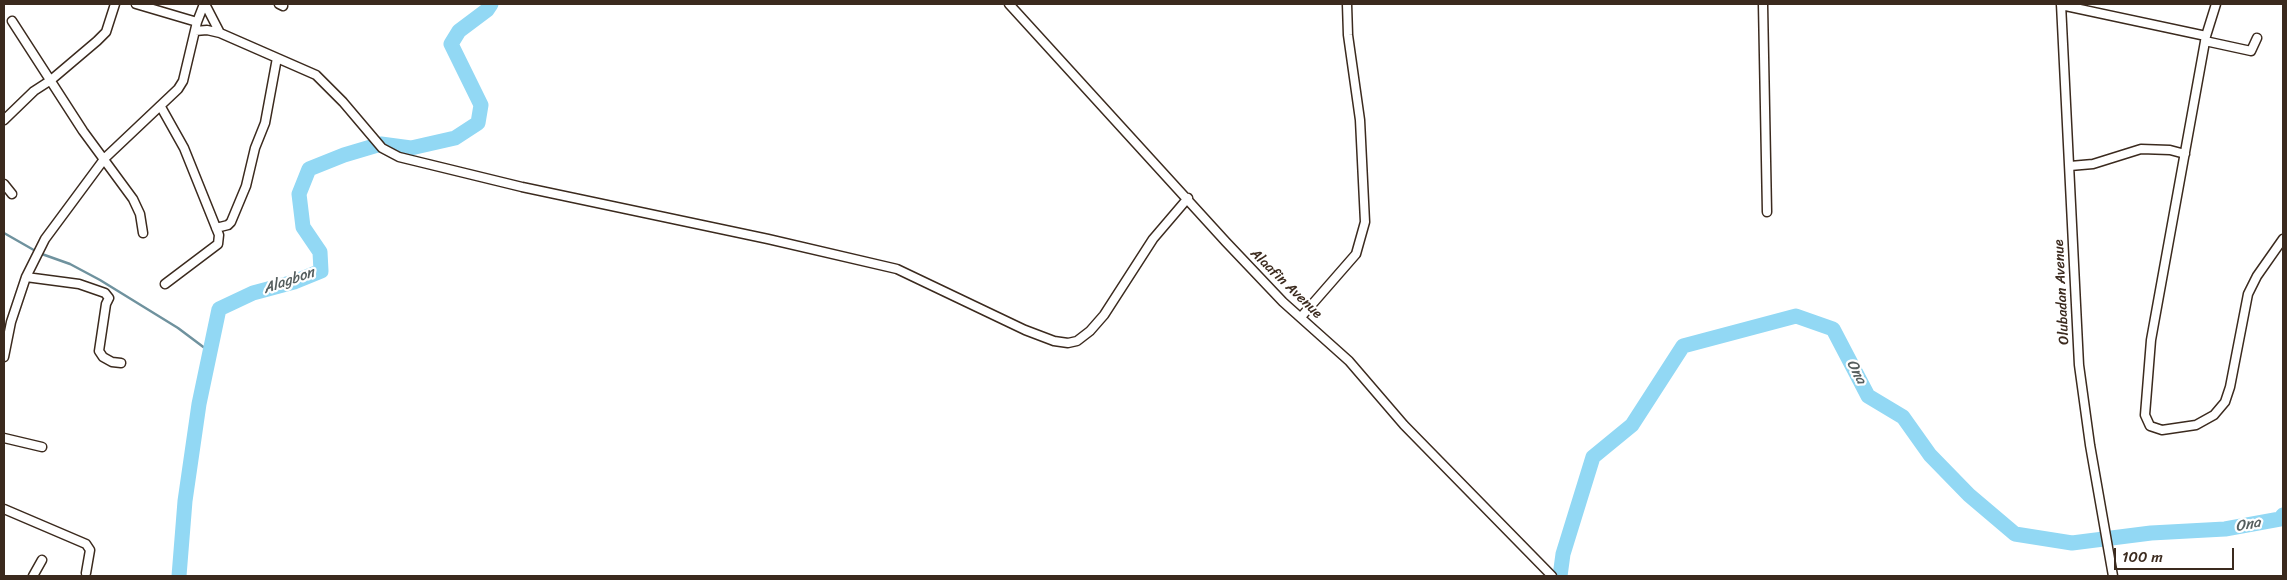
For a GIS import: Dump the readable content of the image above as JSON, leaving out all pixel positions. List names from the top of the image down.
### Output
{
  "streets": {
    "street": ["Alaafin Avenue", "Olubadan Avenue"]
  },
  "water": ["Alagbon", "Ona"],
  "scale_bar": "100 m"
}
